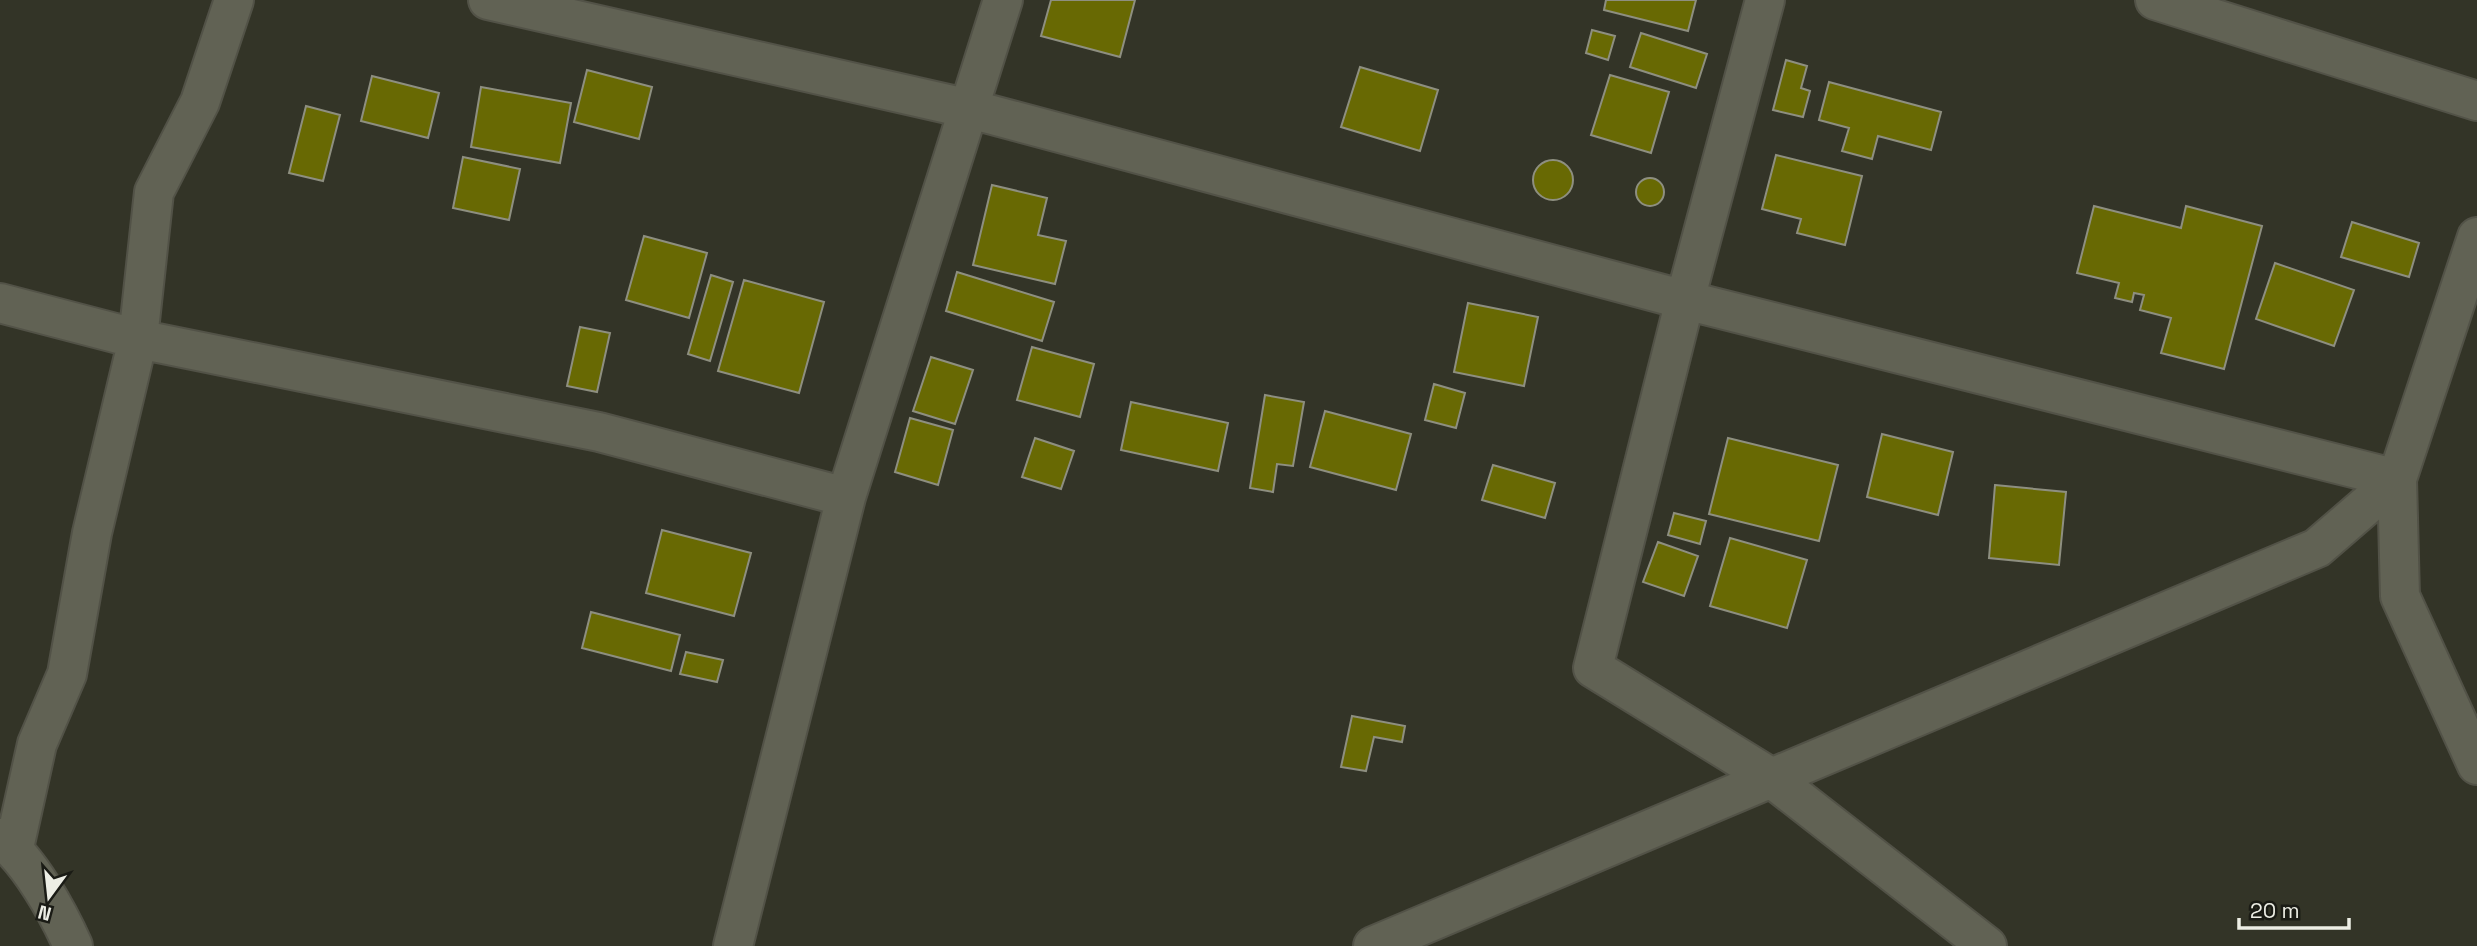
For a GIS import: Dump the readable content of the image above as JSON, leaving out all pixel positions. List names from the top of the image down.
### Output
{
  "scale_bar": "20 m",
  "north": "bottom"
}
